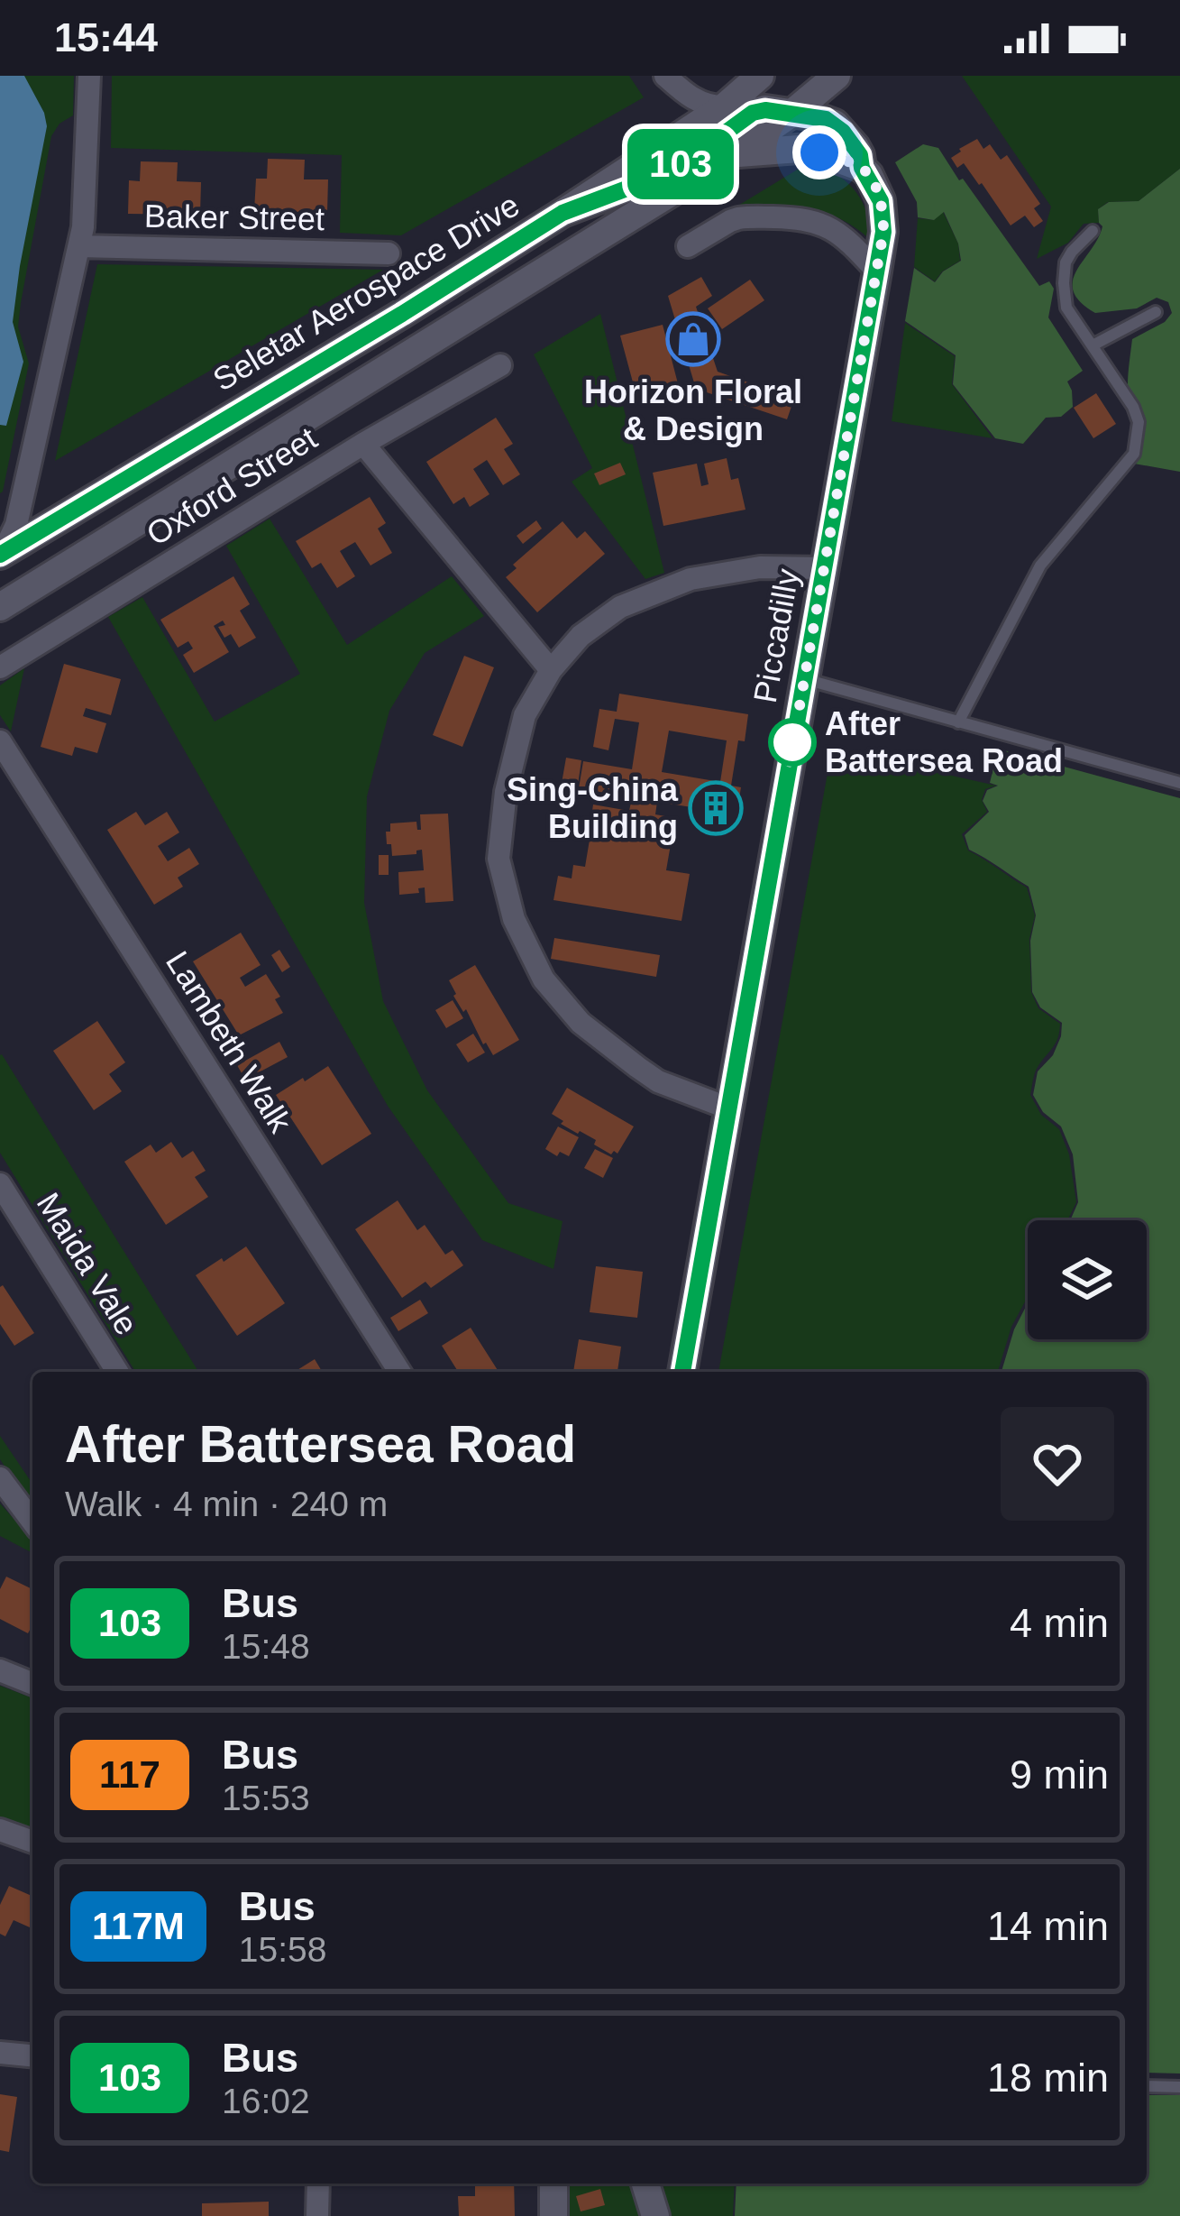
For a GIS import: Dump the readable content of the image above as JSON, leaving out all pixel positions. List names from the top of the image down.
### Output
{
  "streets": {
    "street": [
      "Baker Street",
      "Seletar Aerospace Drive",
      "Oxford Street",
      "Piccadilly",
      "Lambeth Walk",
      "Maida Vale"
    ]
  },
  "places": {
    "shop": ["Horizon Floral & Design"],
    "other": ["After Battersea Road"],
    "building": ["Sing-China Building"]
  },
  "lines": ["bus line 103"],
  "page": {
    "status": "15:44",
    "on_map": "103",
    "heading": ["After Battersea Road", "Walk · 4 min · 240 m"],
    "list": [
      {
        "mark": "103",
        "name": "Bus",
        "note": "15:48",
        "value": "4 min"
      },
      {
        "mark": "117",
        "name": "Bus",
        "note": "15:53",
        "value": "9 min"
      },
      {
        "mark": "117M",
        "name": "Bus",
        "note": "15:58",
        "value": "14 min"
      },
      {
        "mark": "103",
        "name": "Bus",
        "note": "16:02",
        "value": "18 min"
      }
    ]
  }
}
